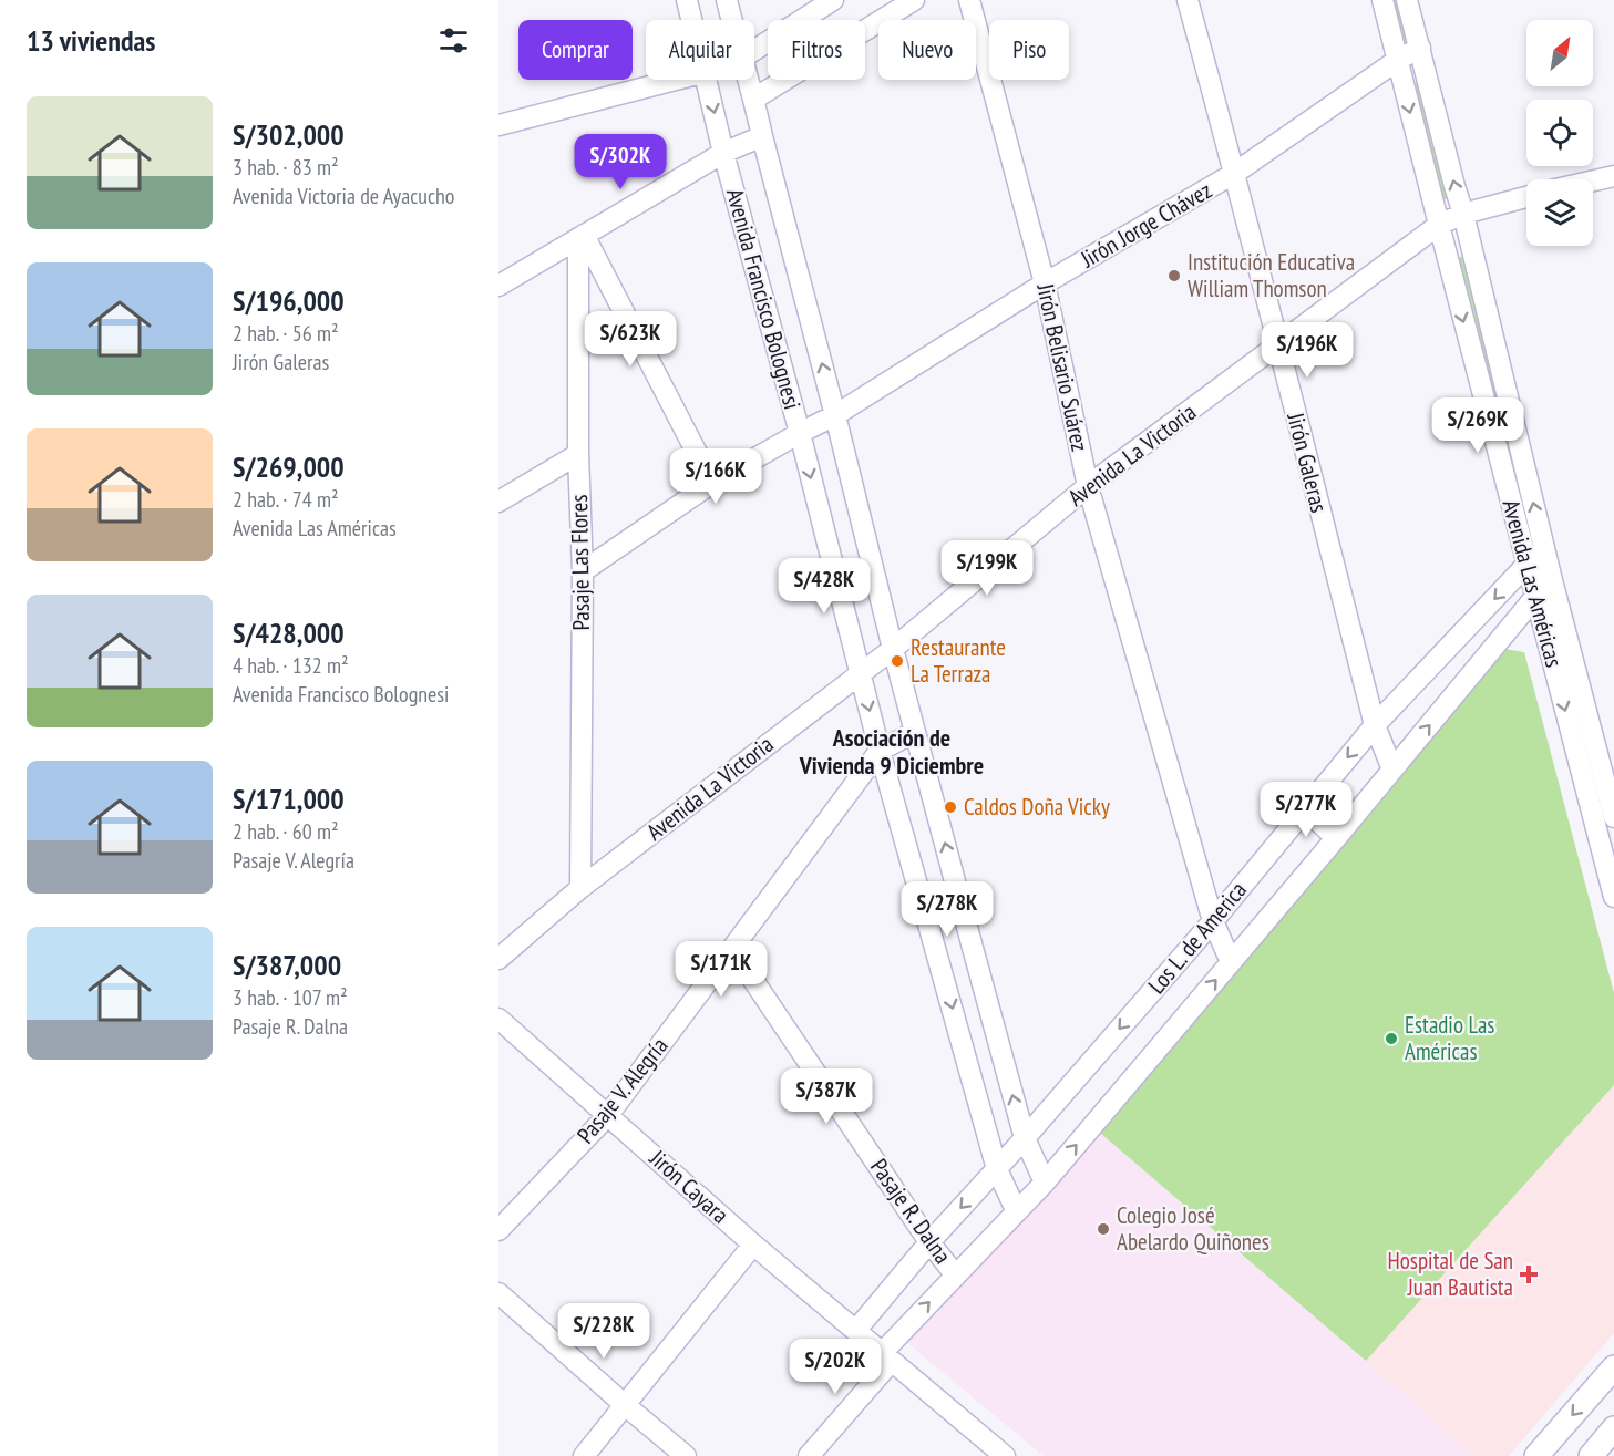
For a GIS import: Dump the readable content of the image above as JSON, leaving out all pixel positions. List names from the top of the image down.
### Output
{
  "streets": {
    "street": [
      "Jirón Jorge Chávez",
      "Avenida Francisco Bolognesi",
      "Jirón Belisario Suárez",
      "Avenida La Victoria",
      "Jirón Galeras",
      "Pasaje Las Flores",
      "Avenida Las Américas",
      "Los L. de America",
      "Pasaje V. Alegría",
      "Jirón Cayara",
      "Pasaje R. Dalna"
    ]
  },
  "crossings": [
    ["Jirón Jorge Chávez", "Avenida Francisco Bolognesi"],
    ["Jirón Jorge Chávez", "Jirón Belisario Suárez"],
    ["Jirón Jorge Chávez", "Jirón Galeras"],
    ["Jirón Jorge Chávez", "Pasaje Las Flores"],
    ["Jirón Jorge Chávez", "Avenida Las Américas"],
    ["Avenida Francisco Bolognesi", "Avenida La Victoria"],
    ["Avenida Francisco Bolognesi", "Los L. de America"],
    ["Avenida Francisco Bolognesi", "Pasaje V. Alegría"],
    ["Jirón Belisario Suárez", "Avenida La Victoria"],
    ["Jirón Belisario Suárez", "Los L. de America"],
    ["Avenida La Victoria", "Jirón Galeras"],
    ["Avenida La Victoria", "Pasaje Las Flores"],
    ["Avenida La Victoria", "Avenida Las Américas"],
    ["Jirón Galeras", "Los L. de America"],
    ["Avenida Las Américas", "Los L. de America"],
    ["Los L. de America", "Jirón Cayara"],
    ["Los L. de America", "Pasaje R. Dalna"],
    ["Pasaje V. Alegría", "Jirón Cayara"],
    ["Pasaje V. Alegría", "Pasaje R. Dalna"]
  ],
  "districts": ["Asociación de Vivienda 9 Diciembre"],
  "places": {
    "other": [
      "Institución Educativa William Thomson",
      "Restaurante La Terraza",
      "Caldos Doña Vicky",
      "Estadio Las Américas",
      "Colegio José Abelardo Quiñones"
    ],
    "health": ["Hospital de San Juan Bautista"]
  },
  "north": "top right",
  "page": {
    "heading": "13 viviendas",
    "chip": [
      "Comprar",
      "Alquilar",
      "Filtros",
      "Nuevo",
      "Piso"
    ],
    "list": [
      {
        "name": "S/302,000",
        "note": "3 hab. · 83 m² · Avenida Victoria de Ayacucho"
      },
      {
        "name": "S/196,000",
        "note": "2 hab. · 56 m² · Jirón Galeras"
      },
      {
        "name": "S/269,000",
        "note": "2 hab. · 74 m² · Avenida Las Américas"
      },
      {
        "name": "S/428,000",
        "note": "4 hab. · 132 m² · Avenida Francisco Bolognesi"
      },
      {
        "name": "S/171,000",
        "note": "2 hab. · 60 m² · Pasaje V. Alegría"
      },
      {
        "name": "S/387,000",
        "note": "3 hab. · 107 m² · Pasaje R. Dalna"
      }
    ],
    "price": [
      "S/302K",
      "S/623K",
      "S/196K",
      "S/269K",
      "S/166K",
      "S/199K",
      "S/428K",
      "S/277K",
      "S/278K",
      "S/171K",
      "S/387K",
      "S/228K",
      "S/202K"
    ]
  }
}
